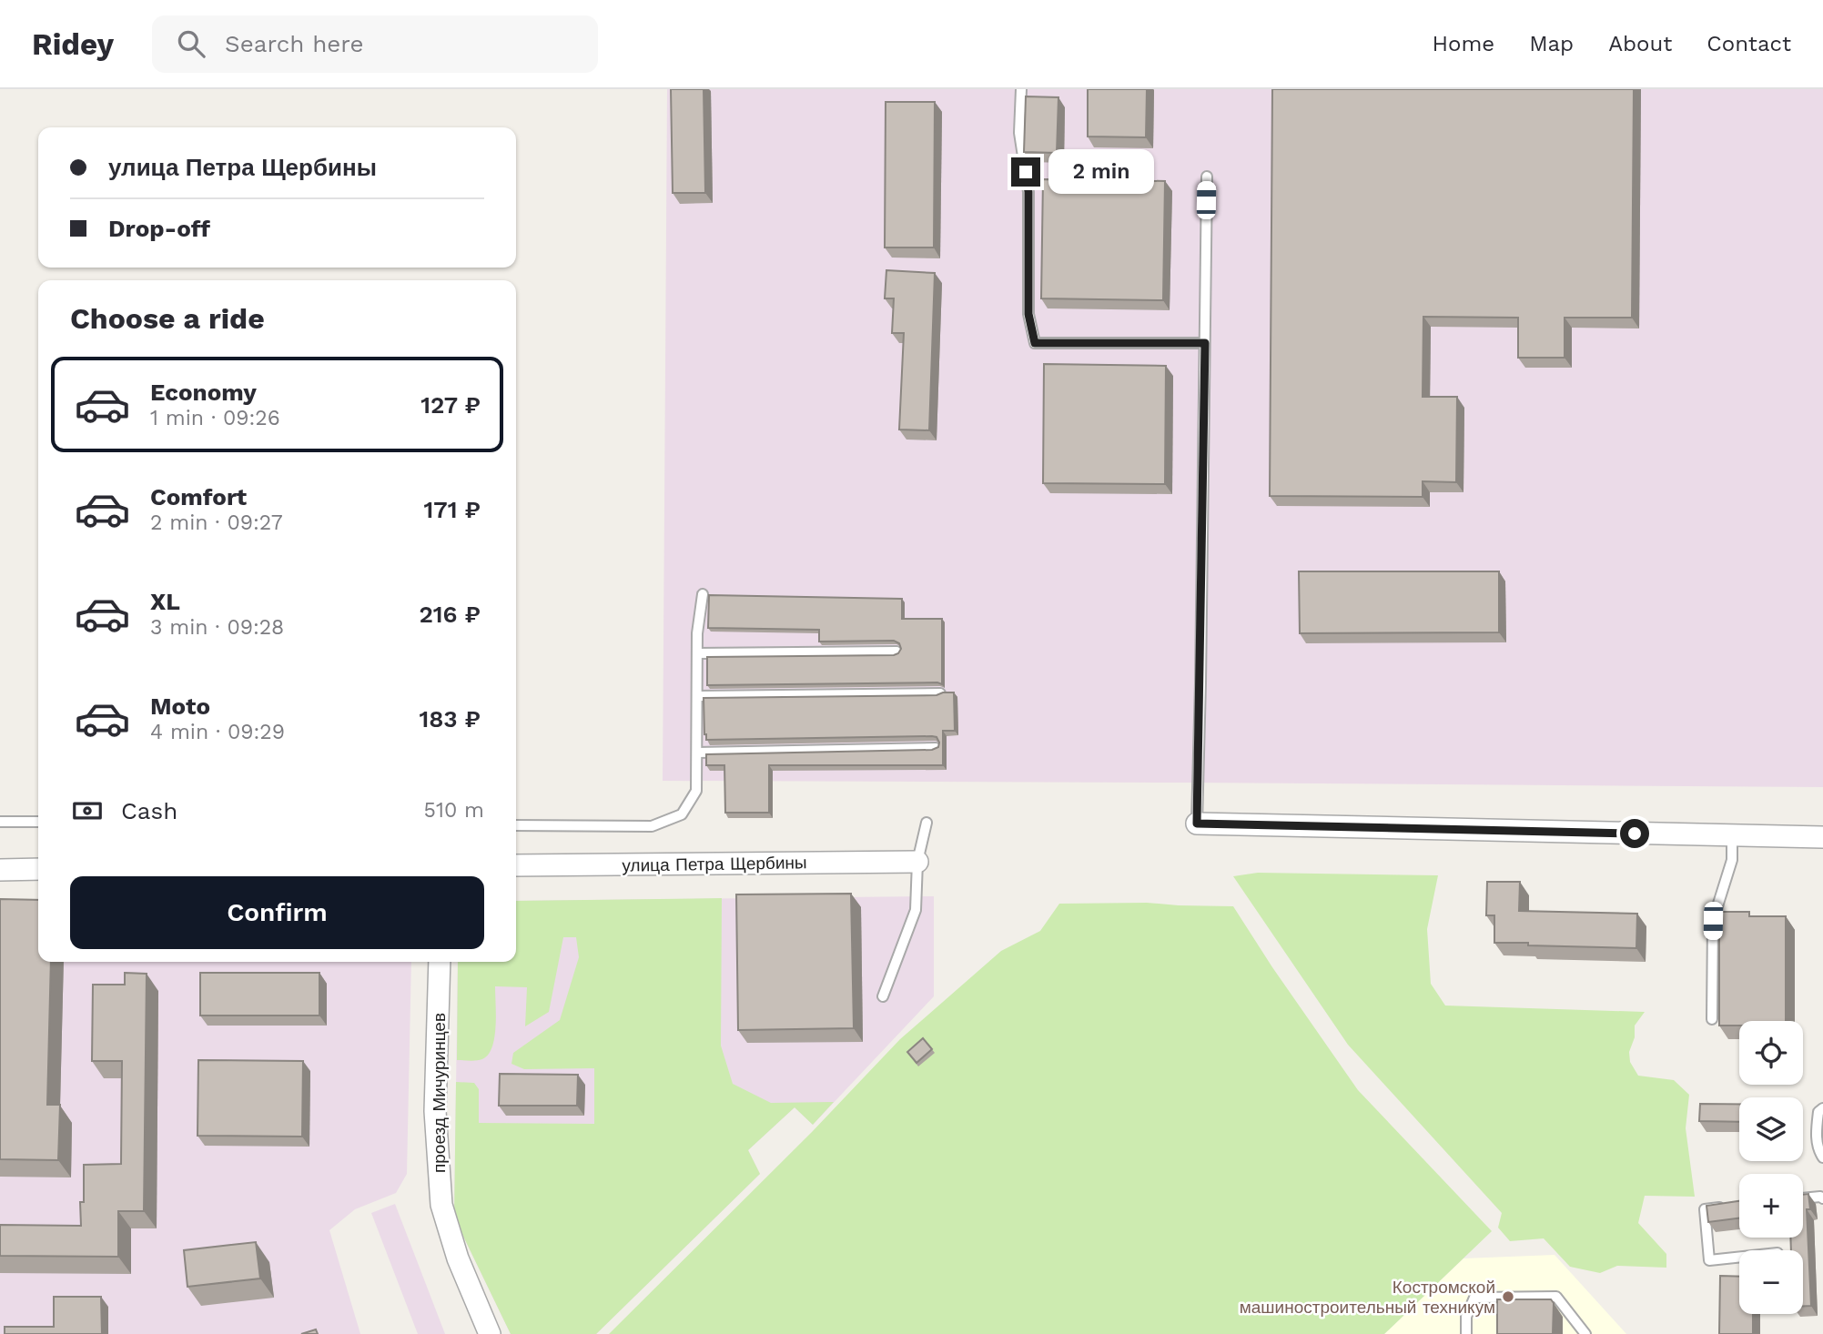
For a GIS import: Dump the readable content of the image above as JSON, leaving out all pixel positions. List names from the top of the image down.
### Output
{
  "streets": {
    "street": ["улица Петра Щербины", "проезд Мичуринцев"]
  },
  "places": ["Костромской машиностроительный техникум"],
  "page": {
    "header": "Ridey",
    "search": "Search here",
    "nav": [
      "Home",
      "Map",
      "About",
      "Contact"
    ],
    "banner": ["улица Петра Щербины", "Drop-off"],
    "bubble": "2 min",
    "heading": "Choose a ride",
    "list": [
      {
        "name": "Economy",
        "note": "1 min · 09:26",
        "value": "127 ₽"
      },
      {
        "name": "Comfort",
        "note": "2 min · 09:27",
        "value": "171 ₽"
      },
      {
        "name": "XL",
        "note": "3 min · 09:28",
        "value": "216 ₽"
      },
      {
        "name": "Moto",
        "note": "4 min · 09:29",
        "value": "183 ₽"
      }
    ],
    "pay": ["Cash", "510 m"],
    "buttons": "Confirm",
    "map_buttons": ["+", "−"]
  }
}
